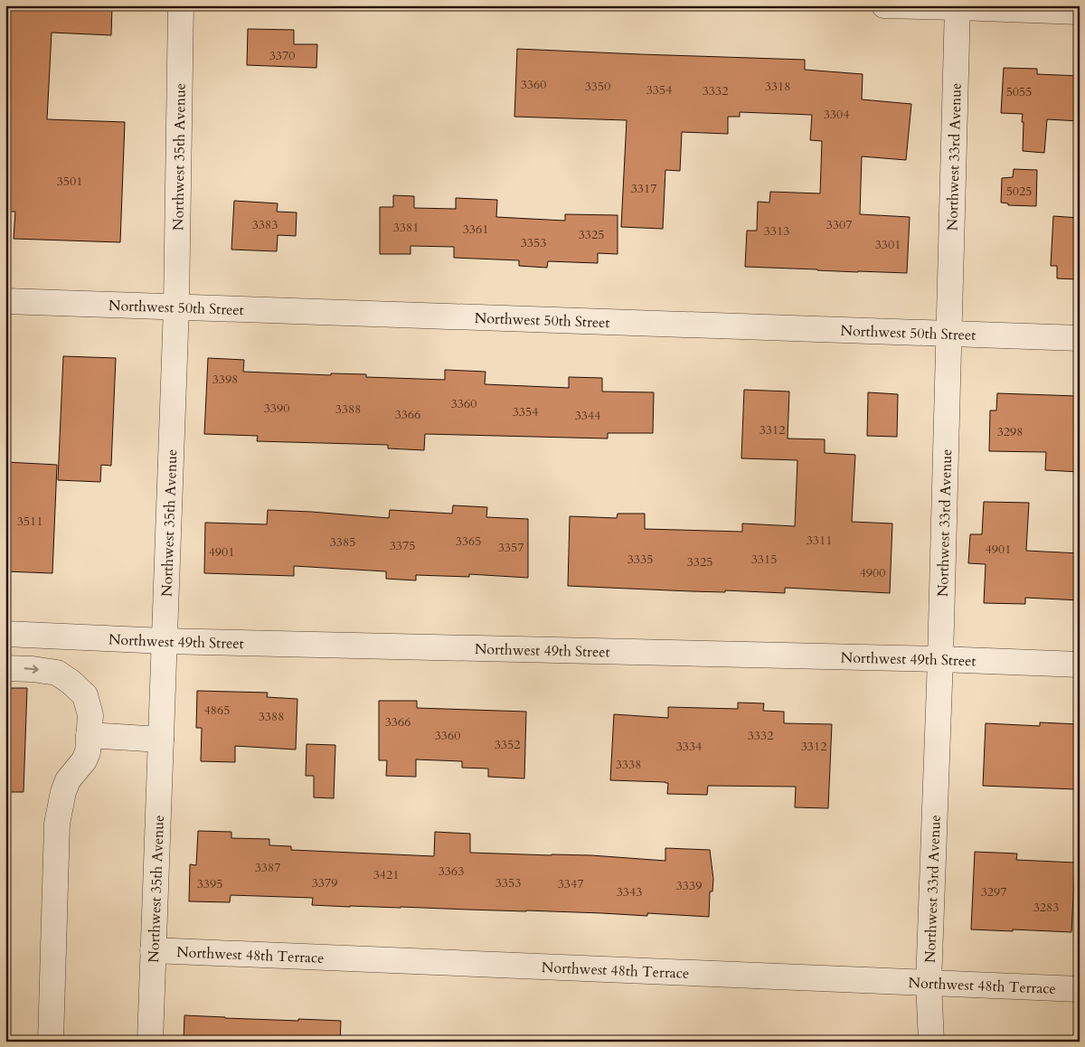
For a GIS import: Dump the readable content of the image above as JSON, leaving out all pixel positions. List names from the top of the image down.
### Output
{
  "streets": {
    "street": [
      "Northwest 35th Avenue",
      "Northwest 33rd Avenue",
      "Northwest 50th Street",
      "Northwest 49th Street",
      "Northwest 48th Terrace"
    ]
  },
  "crossings": [
    ["Northwest 35th Avenue", "Northwest 50th Street"],
    ["Northwest 35th Avenue", "Northwest 49th Street"],
    ["Northwest 35th Avenue", "Northwest 48th Terrace"],
    ["Northwest 33rd Avenue", "Northwest 50th Street"],
    ["Northwest 33rd Avenue", "Northwest 49th Street"],
    ["Northwest 33rd Avenue", "Northwest 48th Terrace"]
  ],
  "house_numbers": [
    "3370",
    "3360",
    "3350",
    "3318",
    "3354",
    "3332",
    "5055",
    "3304",
    "3501",
    "3317",
    "5025",
    "3383",
    "3307",
    "3381",
    "3361",
    "3313",
    "3325",
    "3353",
    "3301",
    "3398",
    "3360",
    "3390",
    "3388",
    "3354",
    "3366",
    "3344",
    "3312",
    "3298",
    "3511",
    "3311",
    "3365",
    "3385",
    "3375",
    "3357",
    "4901",
    "4901",
    "3335",
    "3315",
    "3325",
    "4900",
    "4865",
    "3388",
    "3366",
    "3360",
    "3332",
    "3352",
    "3334",
    "3312",
    "3338",
    "3387",
    "3363",
    "3421",
    "3379",
    "3353",
    "3395",
    "3347",
    "3339",
    "3343",
    "3297",
    "3283"
  ]
}
